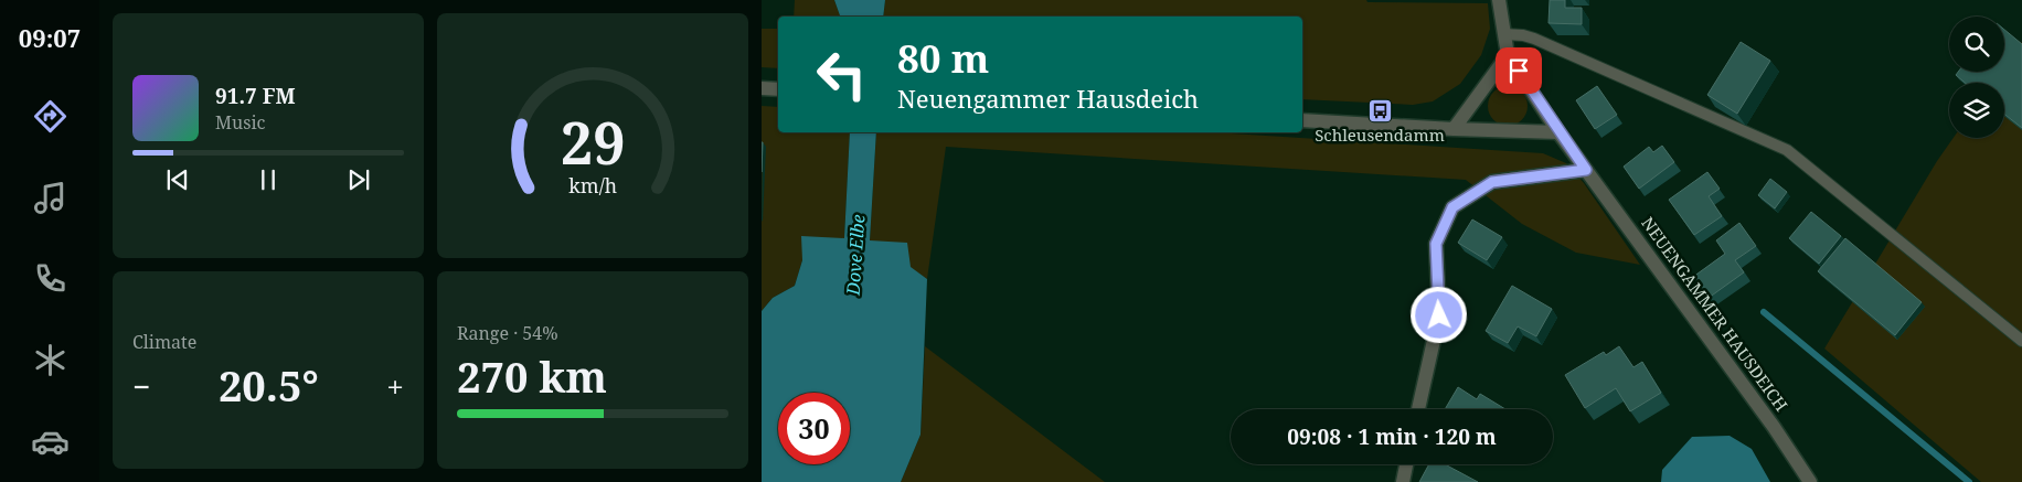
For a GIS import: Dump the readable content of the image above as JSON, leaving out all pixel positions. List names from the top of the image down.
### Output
{
  "streets": {
    "street": ["NEUENGAMMER HAUSDEICH"]
  },
  "water": ["Dove Elbe"],
  "places": {
    "bus stop": ["Schleusendamm"]
  },
  "page": {
    "tabs": "09:07",
    "turn": ["80 m", "Neuengammer Hausdeich"],
    "song": ["91.7 FM", "Music"],
    "tile": [
      "Climate",
      ["Range · 54%", "270 km"]
    ],
    "heat": ["−", "20.5°", "+"],
    "limit": "30",
    "trip": "09:08 · 1 min · 120 m",
    "gauge": ["29", "km/h"]
  }
}
